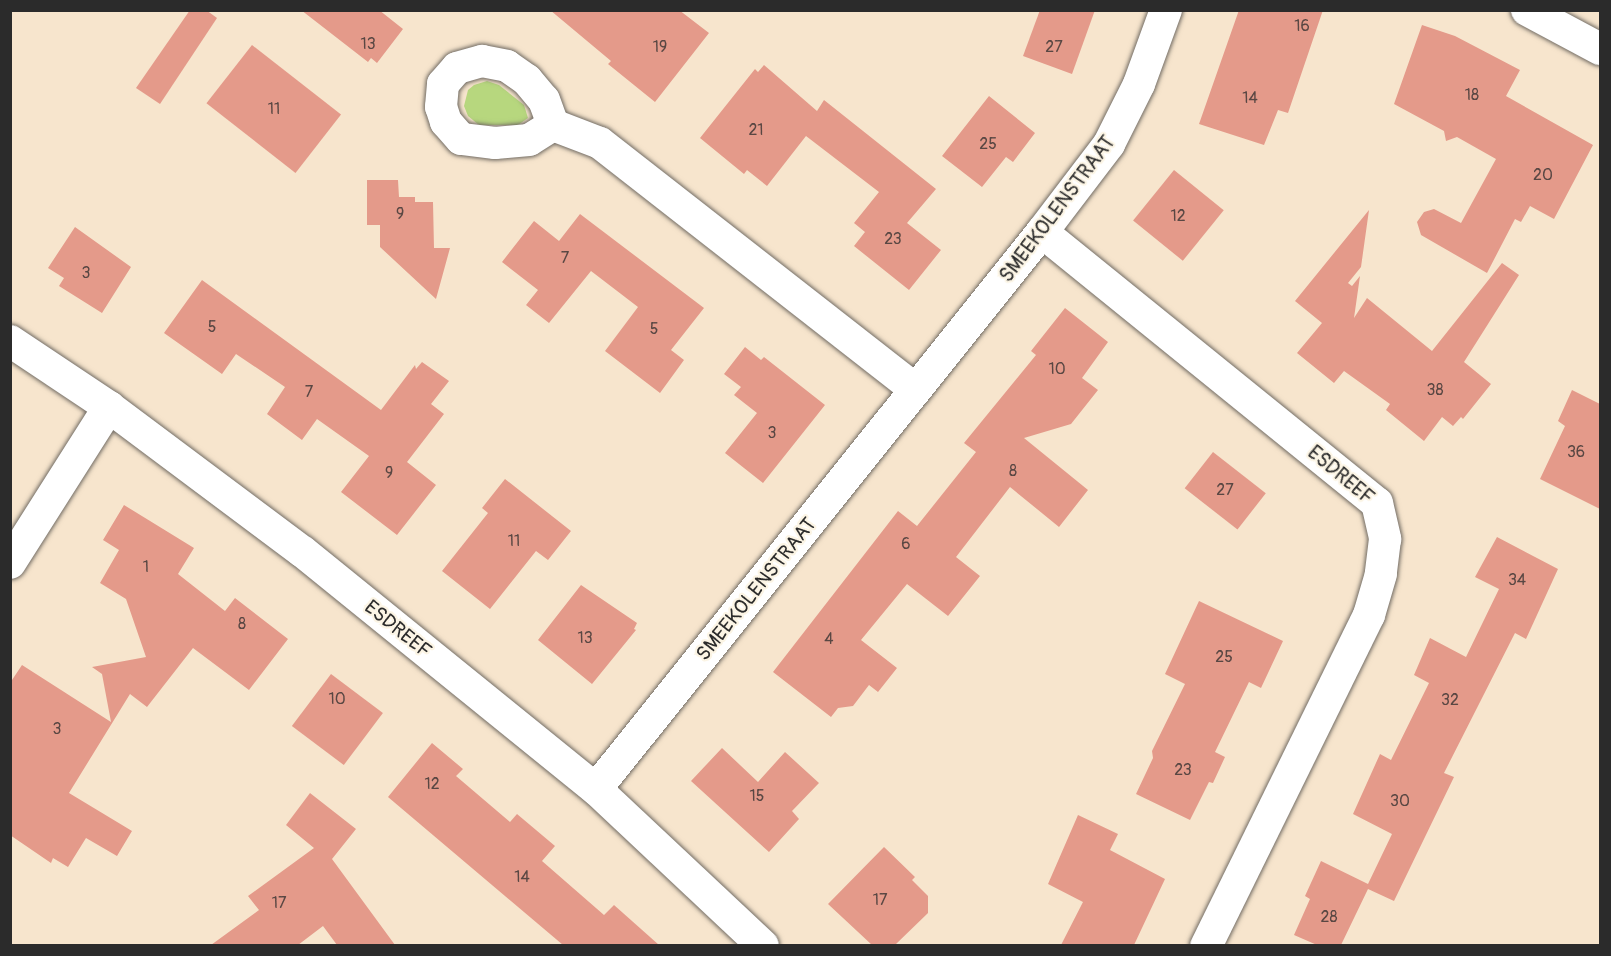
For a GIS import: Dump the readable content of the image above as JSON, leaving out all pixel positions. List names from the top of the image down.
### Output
{
  "streets": {
    "street": ["SMEEKOLENSTRAAT", "ESDREEF"]
  },
  "crossings": [
    ["SMEEKOLENSTRAAT", "ESDREEF"]
  ],
  "house_numbers": [
    "16",
    "13",
    "19",
    "27",
    "18",
    "14",
    "11",
    "21",
    "25",
    "20",
    "9",
    "12",
    "23",
    "7",
    "3",
    "5",
    "5",
    "10",
    "38",
    "7",
    "3",
    "36",
    "8",
    "9",
    "27",
    "11",
    "6",
    "1",
    "34",
    "8",
    "13",
    "4",
    "25",
    "10",
    "32",
    "3",
    "23",
    "12",
    "15",
    "30",
    "14",
    "17",
    "17",
    "28"
  ]
}
